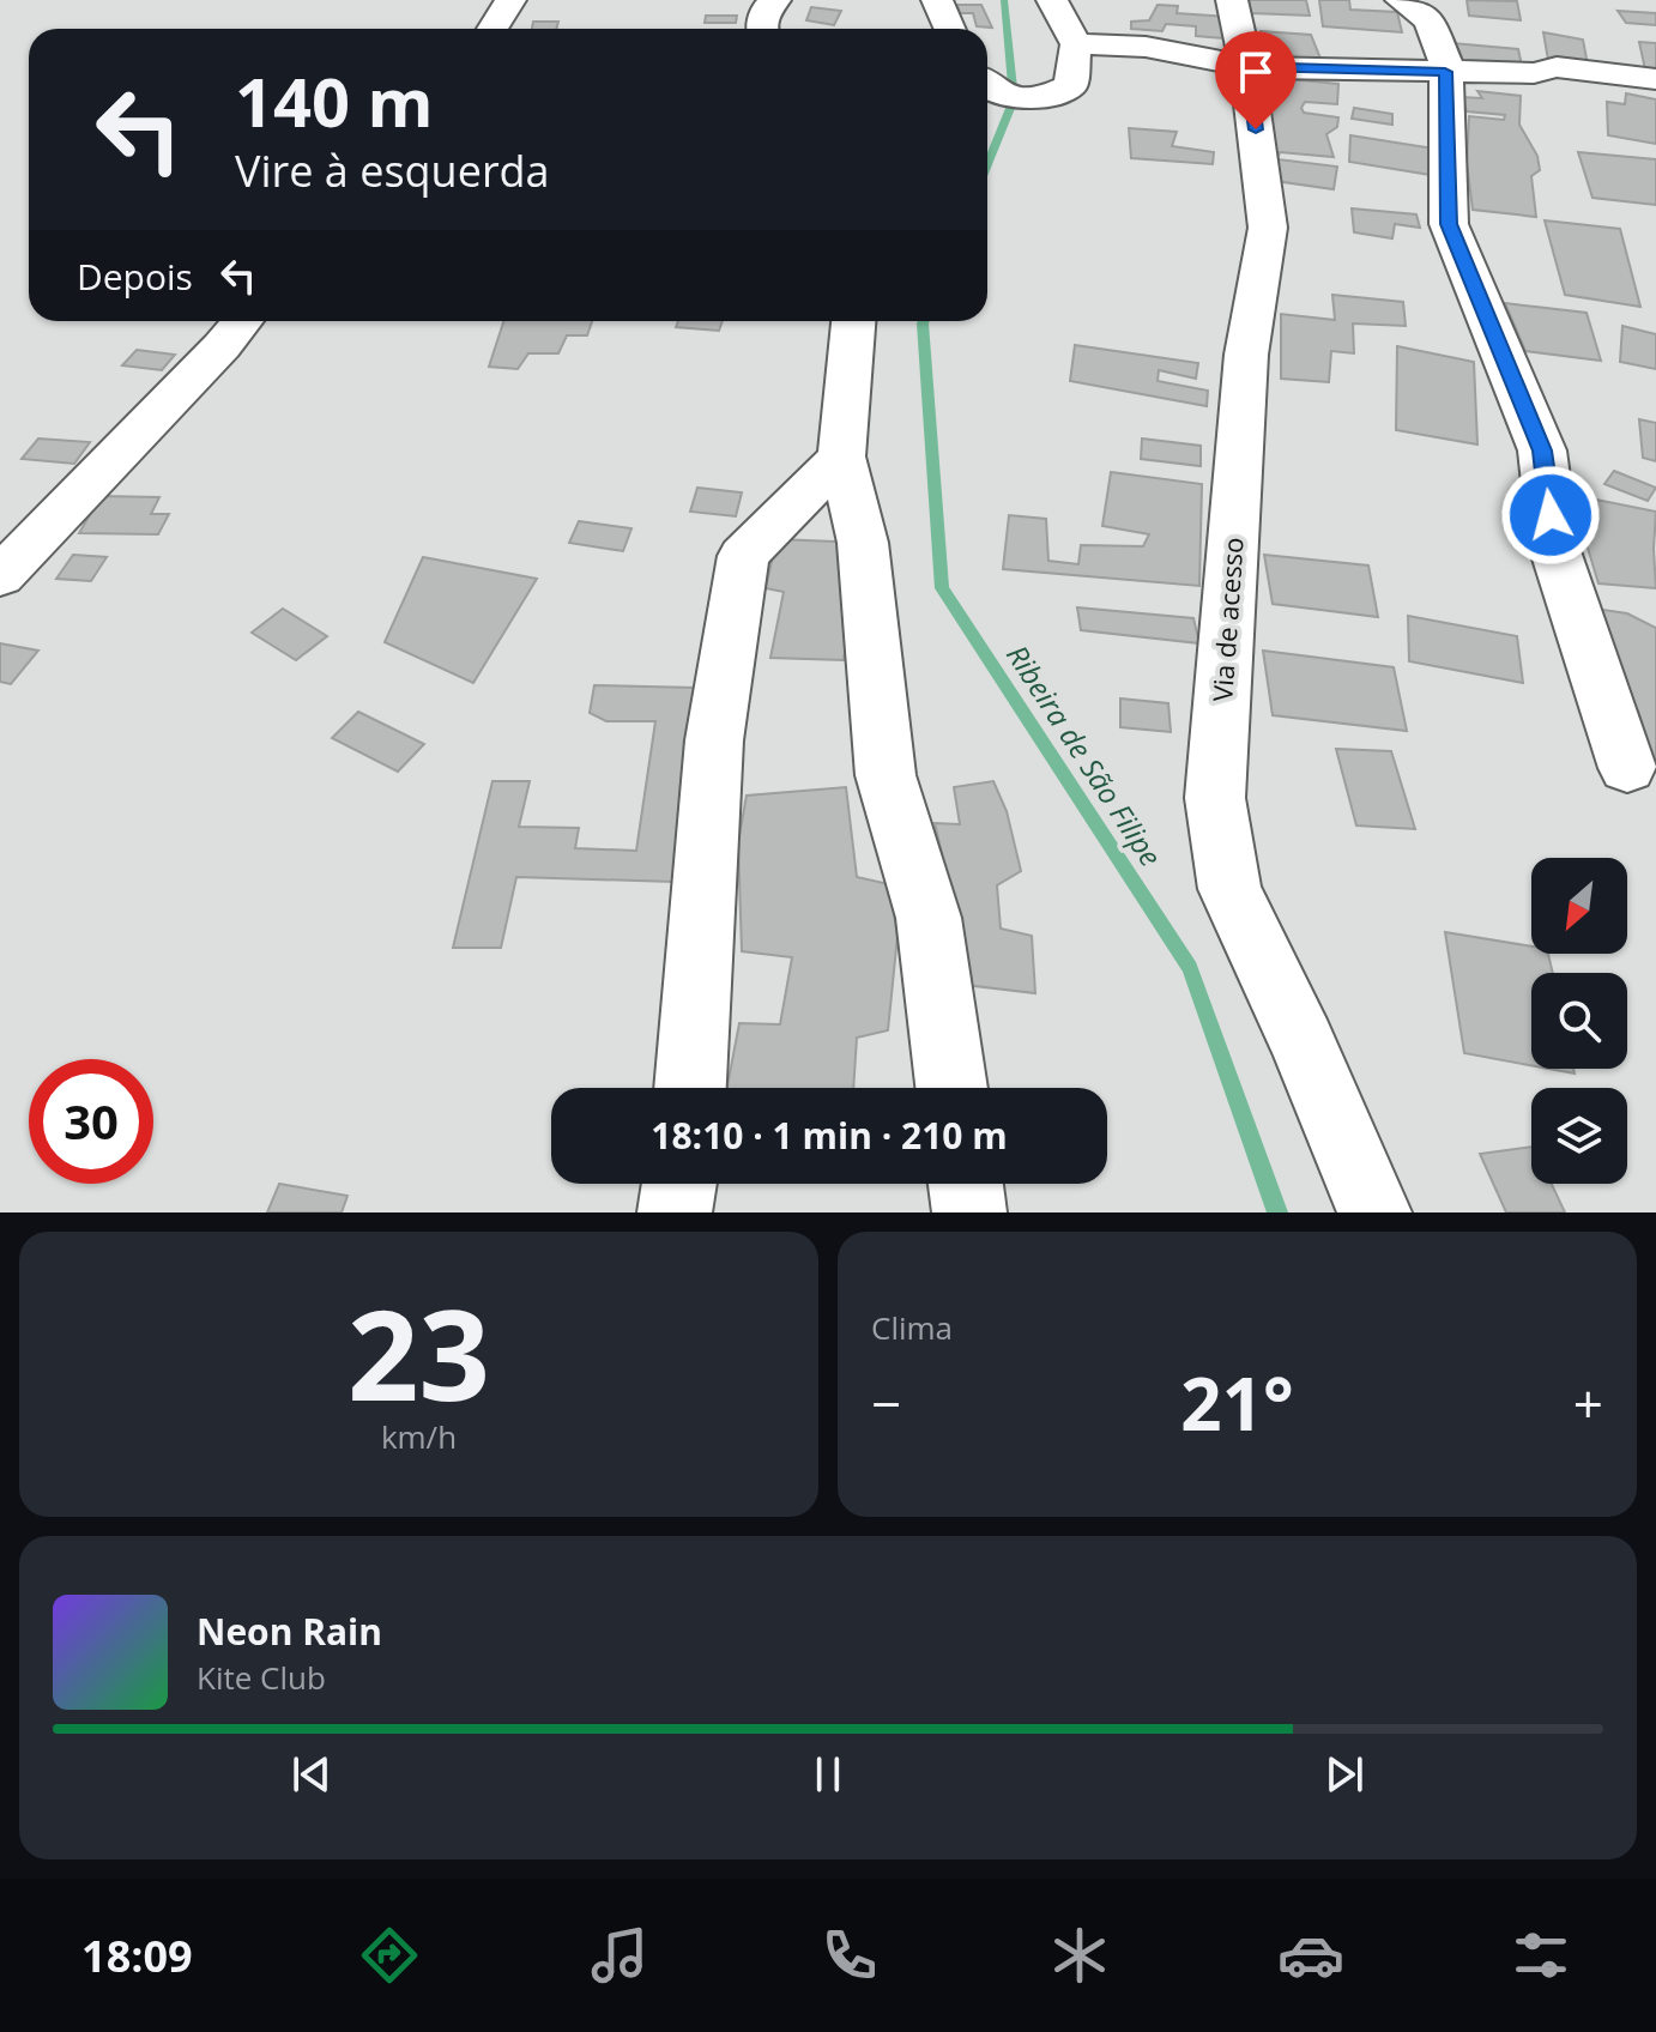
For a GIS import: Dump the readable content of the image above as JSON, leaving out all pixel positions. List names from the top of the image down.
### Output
{
  "streets": {
    "street": ["Via de acesso"]
  },
  "water": ["Ribeira de São Filipe"],
  "north": "bottom left",
  "page": {
    "turn": ["140 m", "Vire à esquerda"],
    "then": "Depois",
    "limit": "30",
    "trip": "18:10 · 1 min · 210 m",
    "tile": [
      ["23", "km/h"],
      "Clima"
    ],
    "heat": ["−", "21°", "+"],
    "song": ["Neon Rain", "Kite Club"],
    "tabs": "18:09"
  }
}
